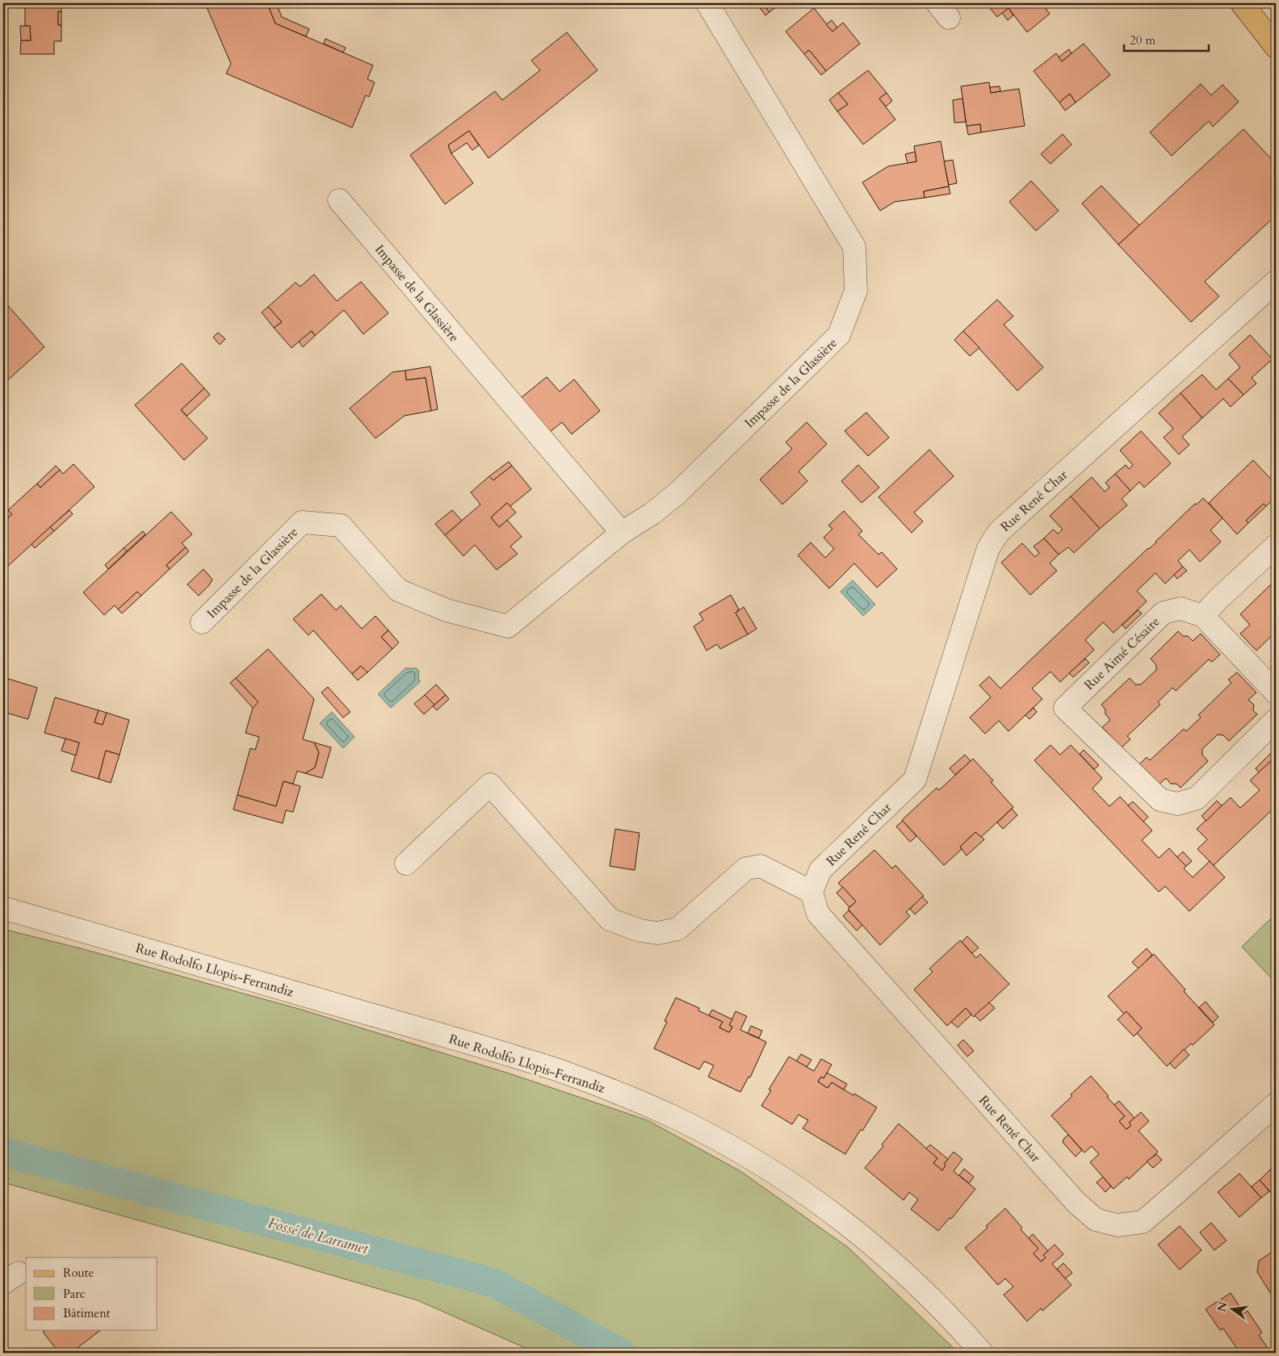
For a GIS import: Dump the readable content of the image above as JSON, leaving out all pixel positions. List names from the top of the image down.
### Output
{
  "streets": {
    "street": [
      "Impasse de la Glassière",
      "Rue René Char",
      "Rue Aimé Césaire",
      "Rue Rodolfo Llopis-Ferrandiz"
    ]
  },
  "water": ["Fossé de Larramet"],
  "legend": ["Route", "Parc", "Bâtiment"],
  "scale_bar": "20 m",
  "north": "left"
}
